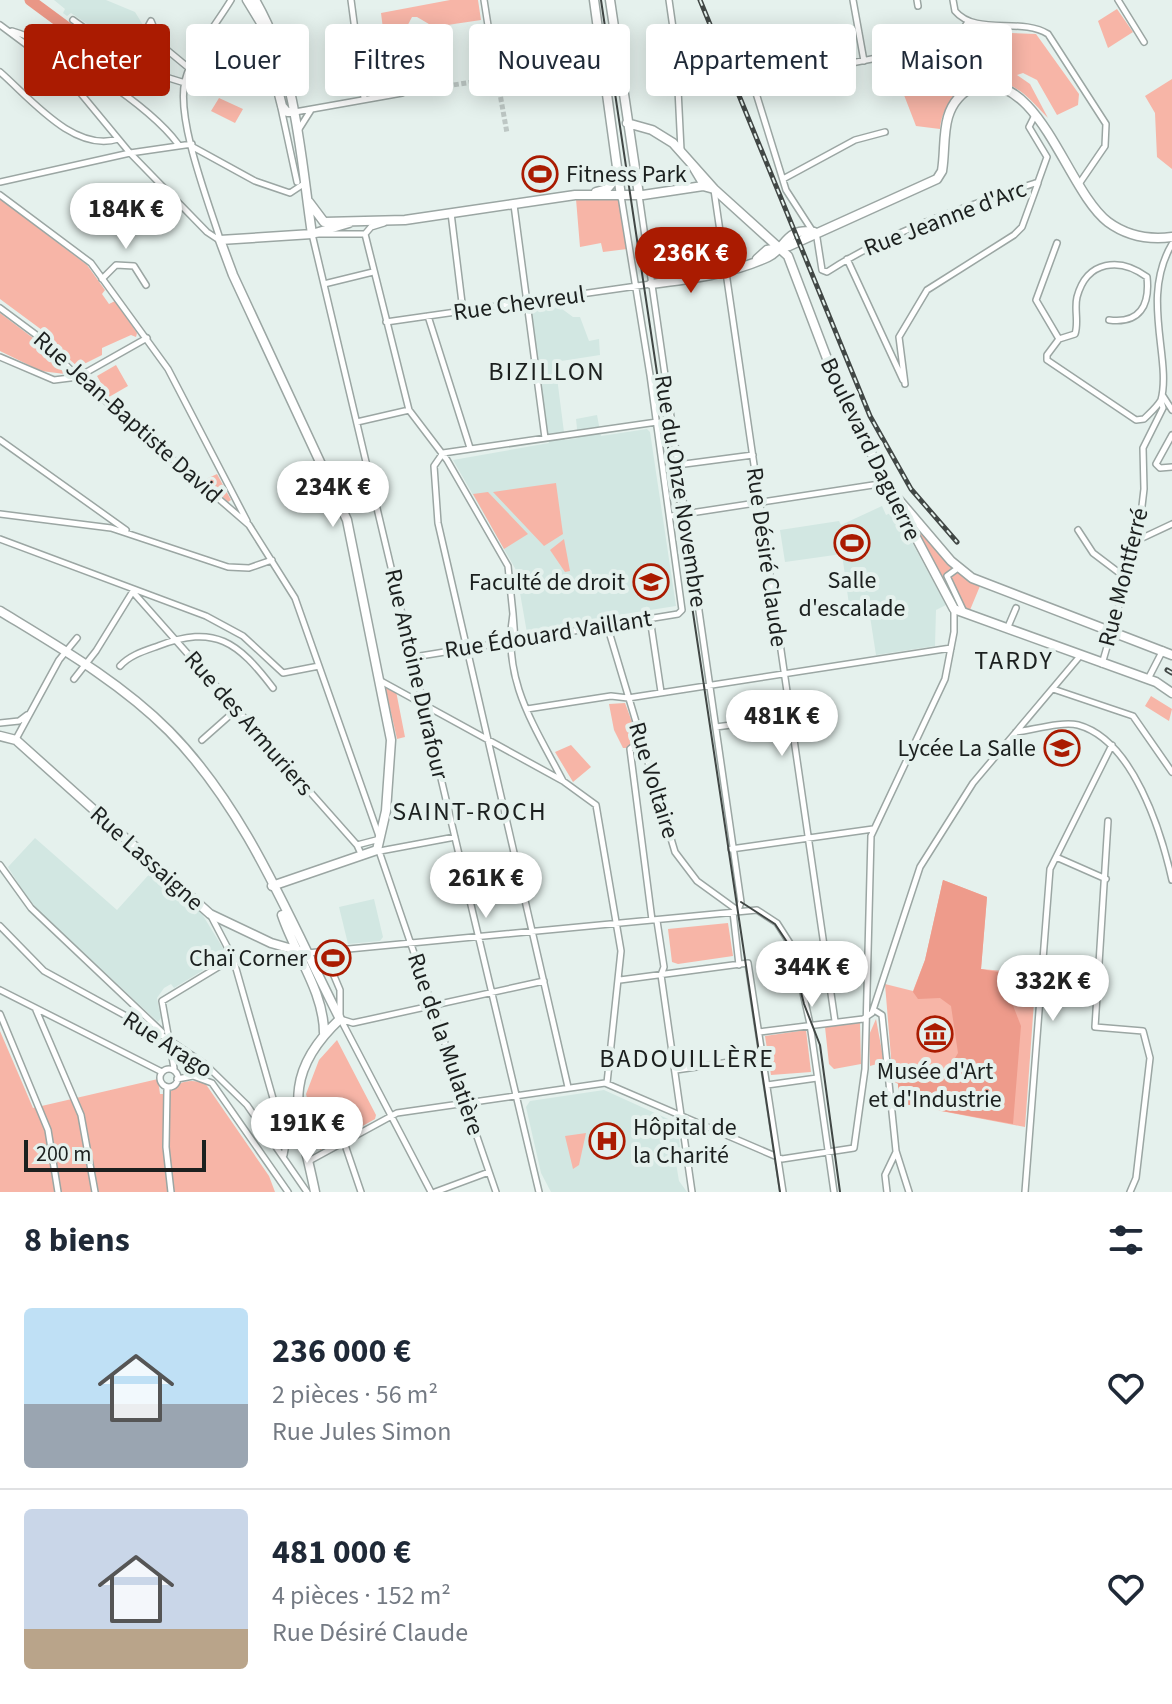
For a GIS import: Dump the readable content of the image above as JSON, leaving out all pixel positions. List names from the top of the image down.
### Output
{
  "streets": {
    "main road": ["Boulevard Daguerre", "Rue Antoine Durafour", "Rue Lassaigne"],
    "street": [
      "Rue Jeanne d'Arc",
      "Rue Chevreul",
      "Rue Jean-Baptiste David",
      "Rue du Onze Novembre",
      "Rue Désiré Claude",
      "Rue Montferré",
      "Rue Édouard Vaillant",
      "Rue des Armuriers",
      "Rue Voltaire",
      "Rue Arago",
      "Rue de la Mulatière"
    ]
  },
  "crossings": [
    ["Rue Chevreul", "Rue du Onze Novembre"],
    ["Boulevard Daguerre", "Rue Désiré Claude"],
    ["Rue du Onze Novembre", "Rue Édouard Vaillant"],
    ["Rue du Onze Novembre", "Rue Voltaire"],
    ["Rue Édouard Vaillant", "Rue Antoine Durafour"],
    ["Rue Édouard Vaillant", "Rue Voltaire"]
  ],
  "districts": [
    "BIZILLON",
    "TARDY",
    "SAINT-ROCH",
    "BADOUILLÈRE"
  ],
  "places": {
    "sports": ["Fitness Park", "Salle d'escalade", "Chaï Corner"],
    "school or university": ["Faculté de droit", "Lycée La Salle"],
    "museum": ["Musée d'Art et d'Industrie"],
    "hospital": ["Hôpital de la Charité"]
  },
  "scale_bar": "200 m",
  "page": {
    "chip": [
      "Acheter",
      "Louer",
      "Filtres",
      "Nouveau",
      "Appartement",
      "Maison"
    ],
    "price": [
      "184K €",
      "236K €",
      "234K €",
      "481K €",
      "261K €",
      "344K €",
      "332K €",
      "191K €"
    ],
    "scale": "200 m",
    "heading": "8 biens",
    "list": [
      {
        "name": "236 000 €",
        "note": "2 pièces · 56 m² · Rue Jules Simon"
      },
      {
        "name": "481 000 €",
        "note": "4 pièces · 152 m² · Rue Désiré Claude"
      }
    ]
  }
}
